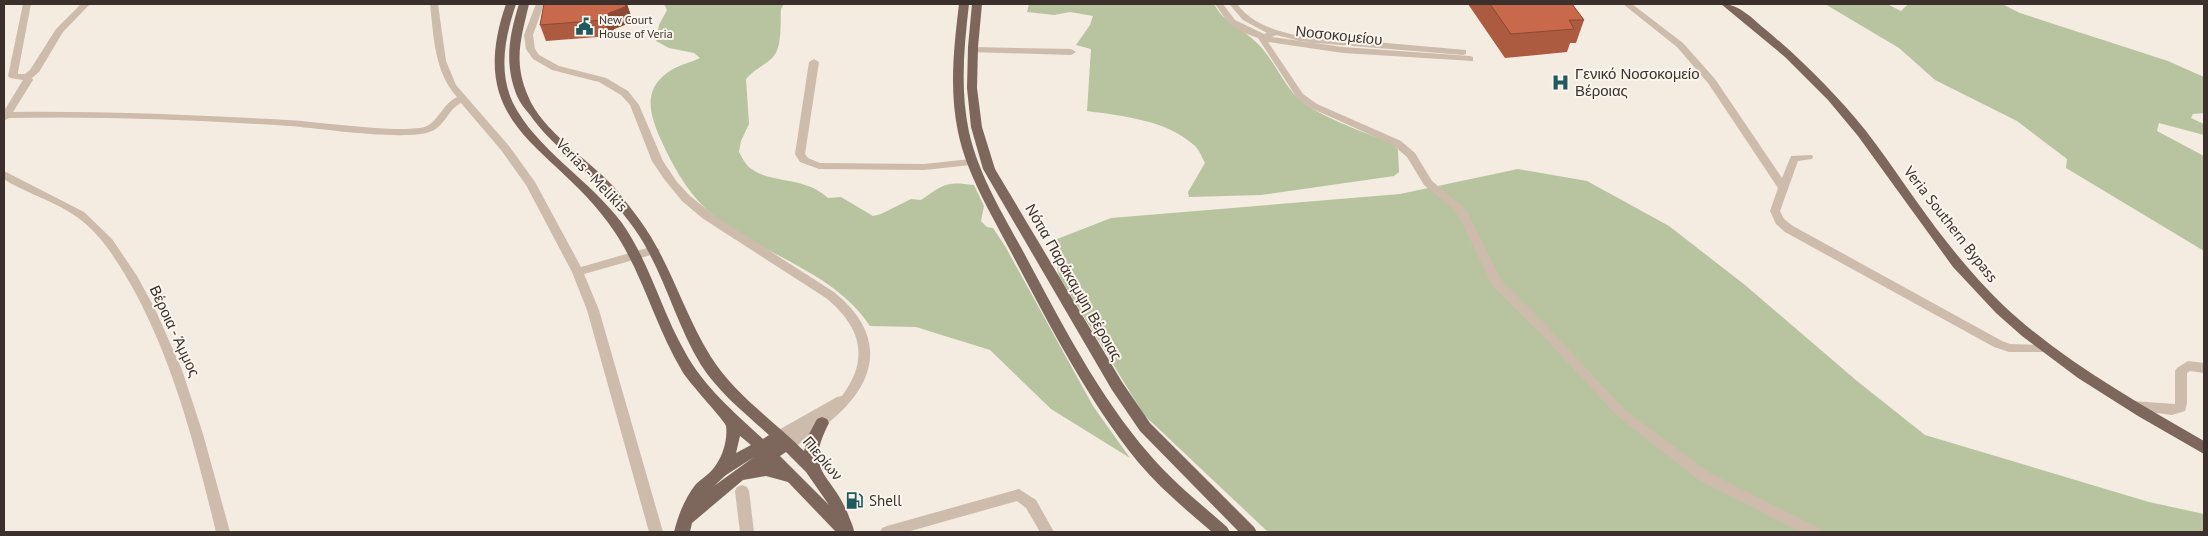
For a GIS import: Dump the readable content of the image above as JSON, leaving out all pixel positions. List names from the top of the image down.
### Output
{
  "streets": {
    "main road": [
      "Verias - Melikis",
      "Veria Southern Bypass",
      "Νότια Παράκαμψη Βέροιας",
      "Πιερίων"
    ],
    "street": ["Νοσοκομείου", "Βέροια - Άμμος"]
  },
  "crossings": [
    ["Verias - Melikis", "Πιερίων"]
  ],
  "places": {
    "public building": ["New Court House of Veria"],
    "hospital": ["Γενικό Νοσοκομείο Βέροιας"],
    "fuel station": ["Shell"]
  }
}
